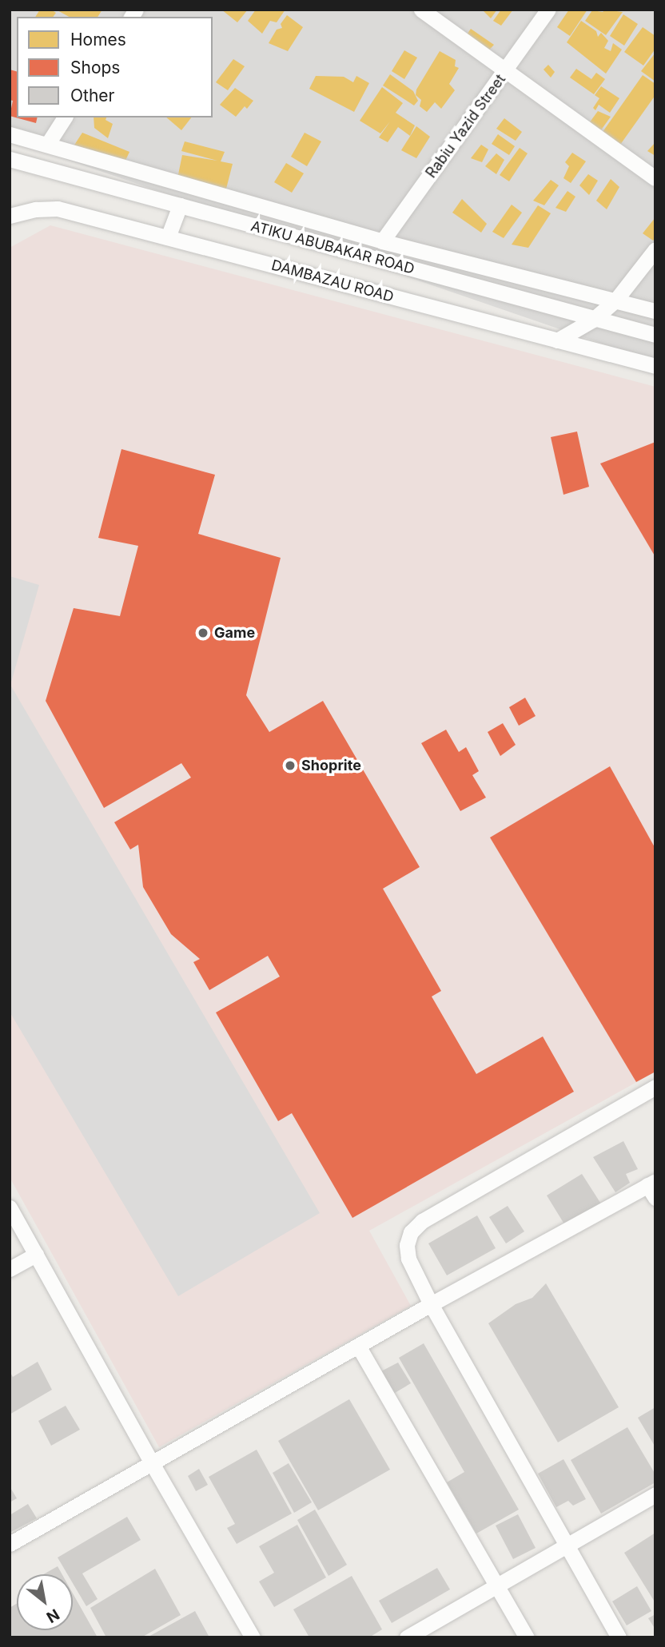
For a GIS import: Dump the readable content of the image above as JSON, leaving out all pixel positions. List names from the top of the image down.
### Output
{
  "streets": {
    "street": ["Rabiu Yazid Street", "ATIKU ABUBAKAR ROAD", "DAMBAZAU ROAD"]
  },
  "places": ["Game", "Shoprite"],
  "legend": ["Homes", "Shops", "Other"],
  "north": "bottom right"
}
